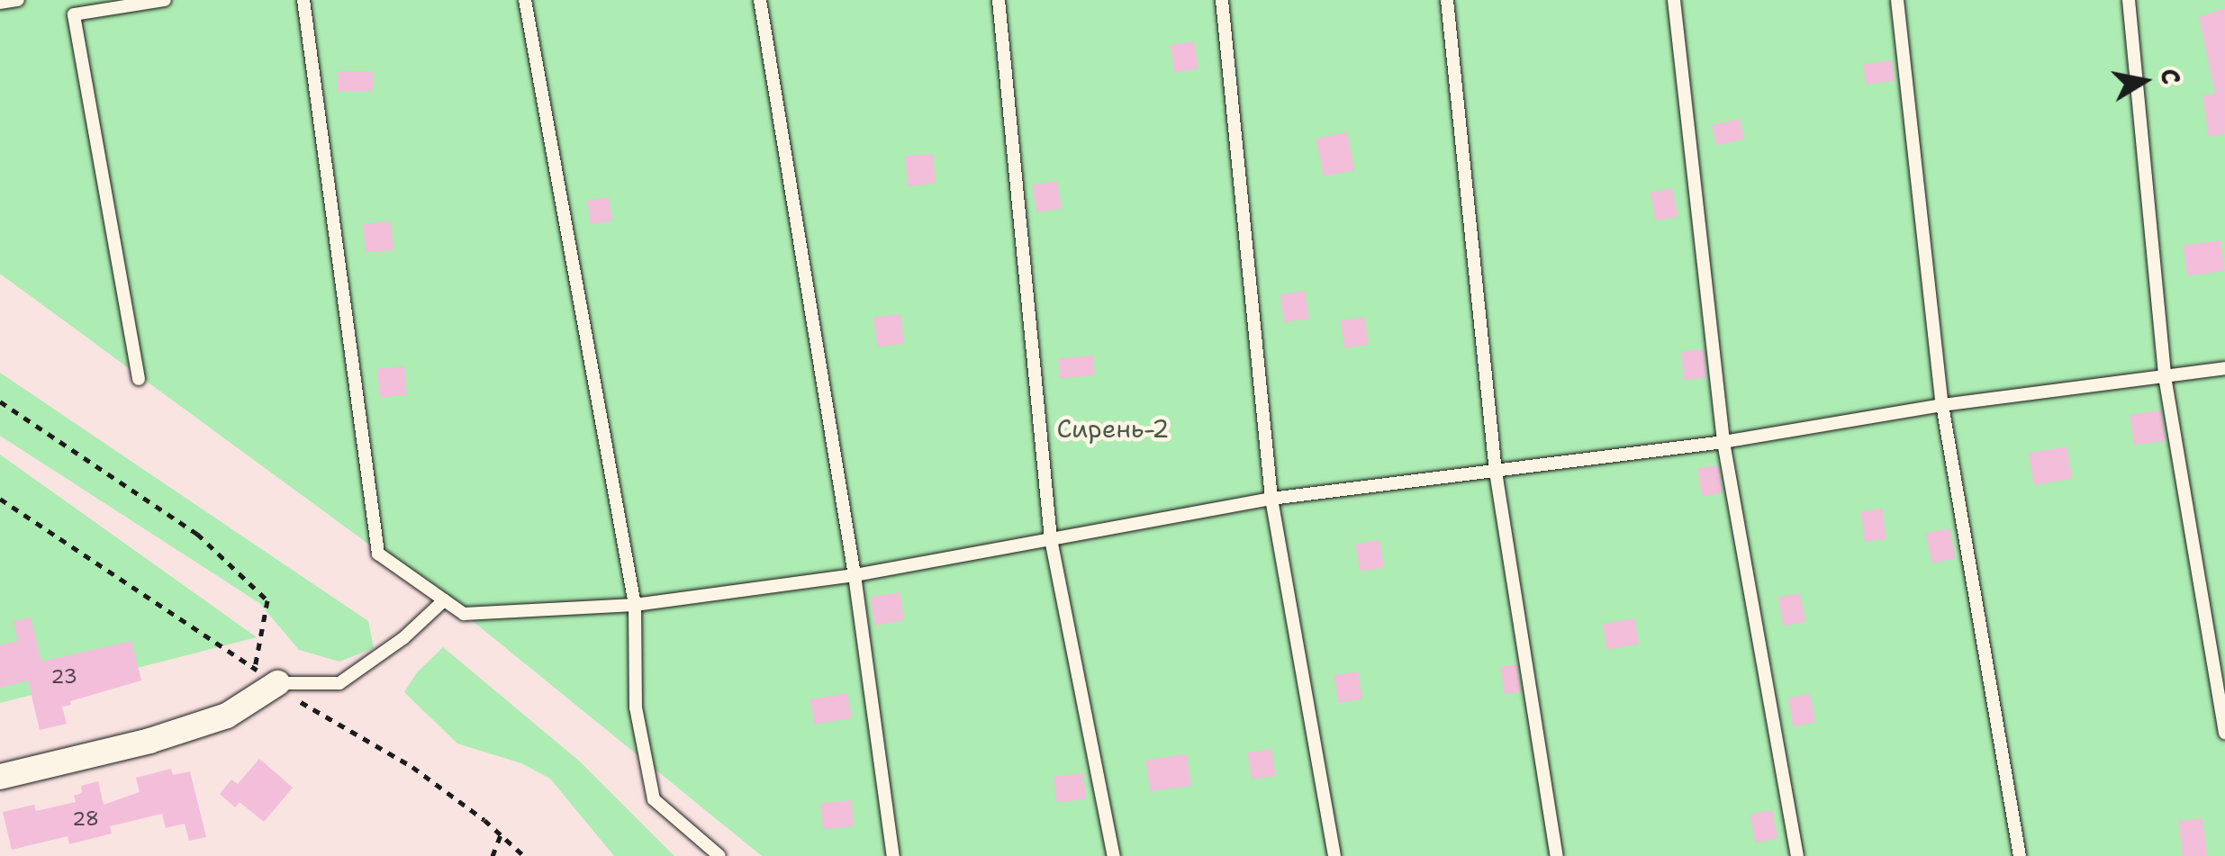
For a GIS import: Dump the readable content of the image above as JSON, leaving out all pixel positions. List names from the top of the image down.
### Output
{
  "parks": ["Сирень-2"],
  "house_numbers": ["23", "28"],
  "north": "right"
}
